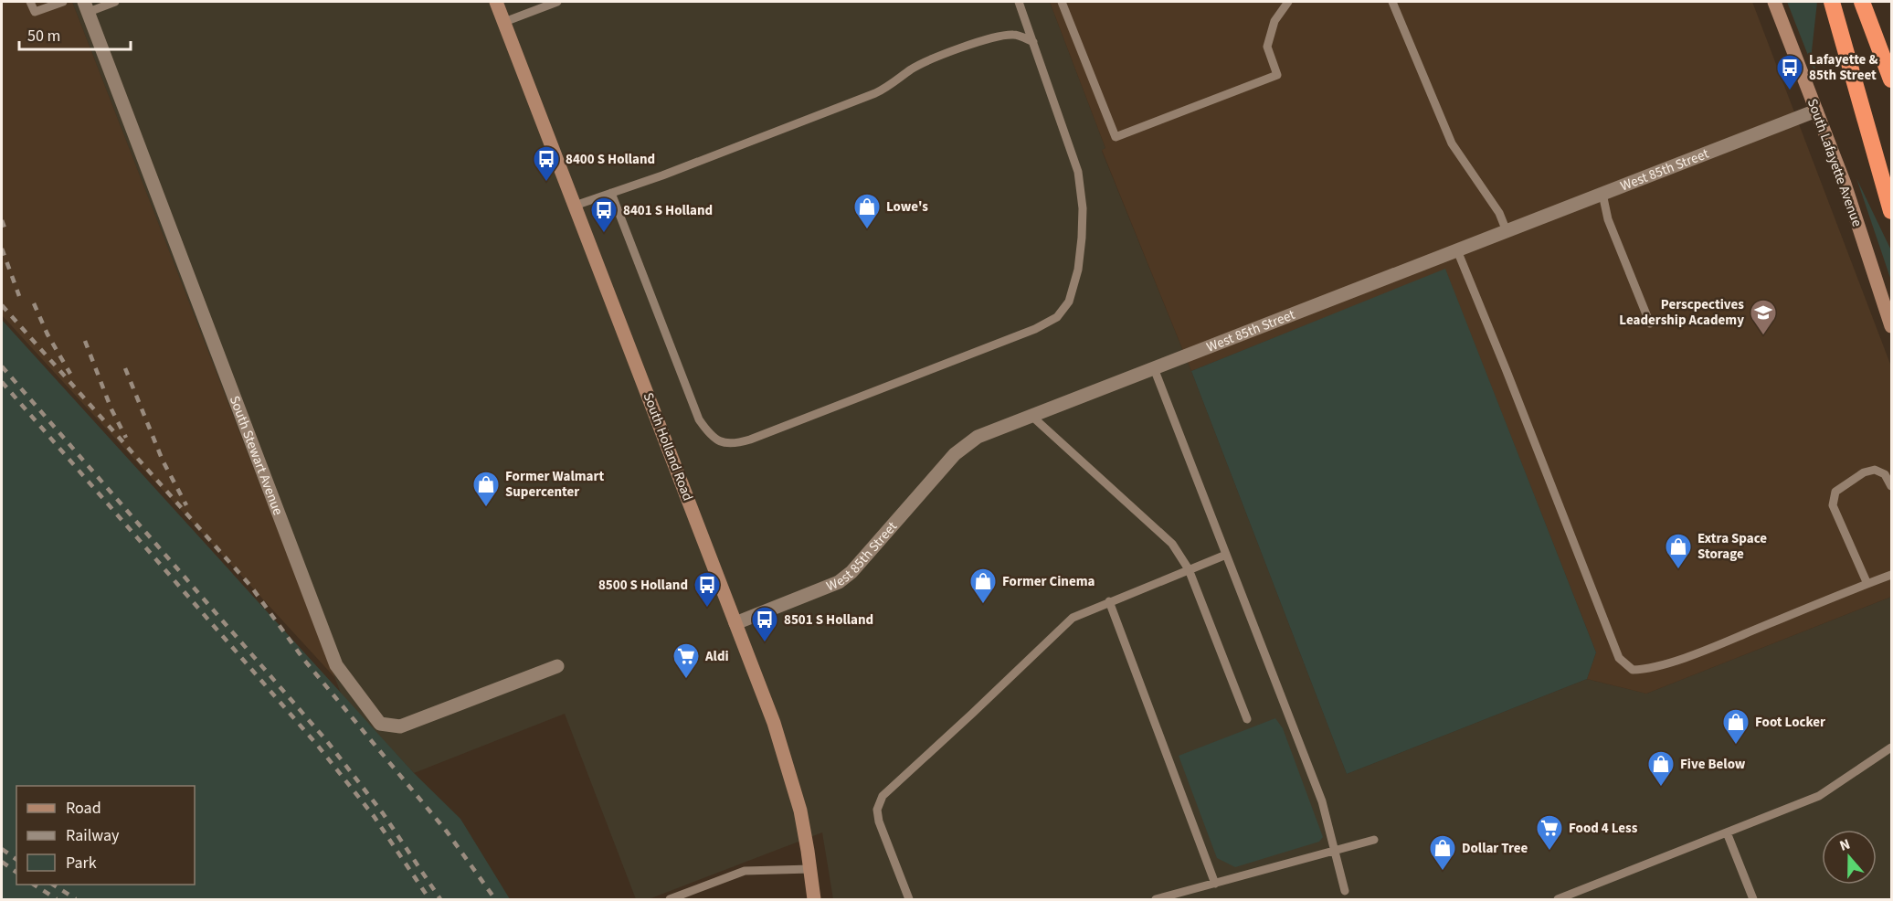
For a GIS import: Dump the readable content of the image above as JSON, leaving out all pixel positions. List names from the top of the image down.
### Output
{
  "streets": {
    "main road": ["South Lafayette Avenue", "South Holland Road"],
    "street": ["West 85th Street", "South Stewart Avenue"]
  },
  "crossings": [
    ["South Lafayette Avenue", "West 85th Street"],
    ["West 85th Street", "South Holland Road"]
  ],
  "places": {
    "bus stop": [
      "Lafayette & 85th Street",
      "8400 S Holland",
      "8401 S Holland",
      "8500 S Holland",
      "8501 S Holland"
    ],
    "shop": [
      "Lowe's",
      "Former Walmart Supercenter",
      "Extra Space Storage",
      "Former Cinema",
      "Foot Locker",
      "Five Below",
      "Dollar Tree"
    ],
    "school or university": ["Perscpectives Leadership Academy"],
    "supermarket": ["Aldi", "Food 4 Less"]
  },
  "legend": ["Road", "Railway", "Park"],
  "scale_bar": "50 m",
  "north": "top"
}
